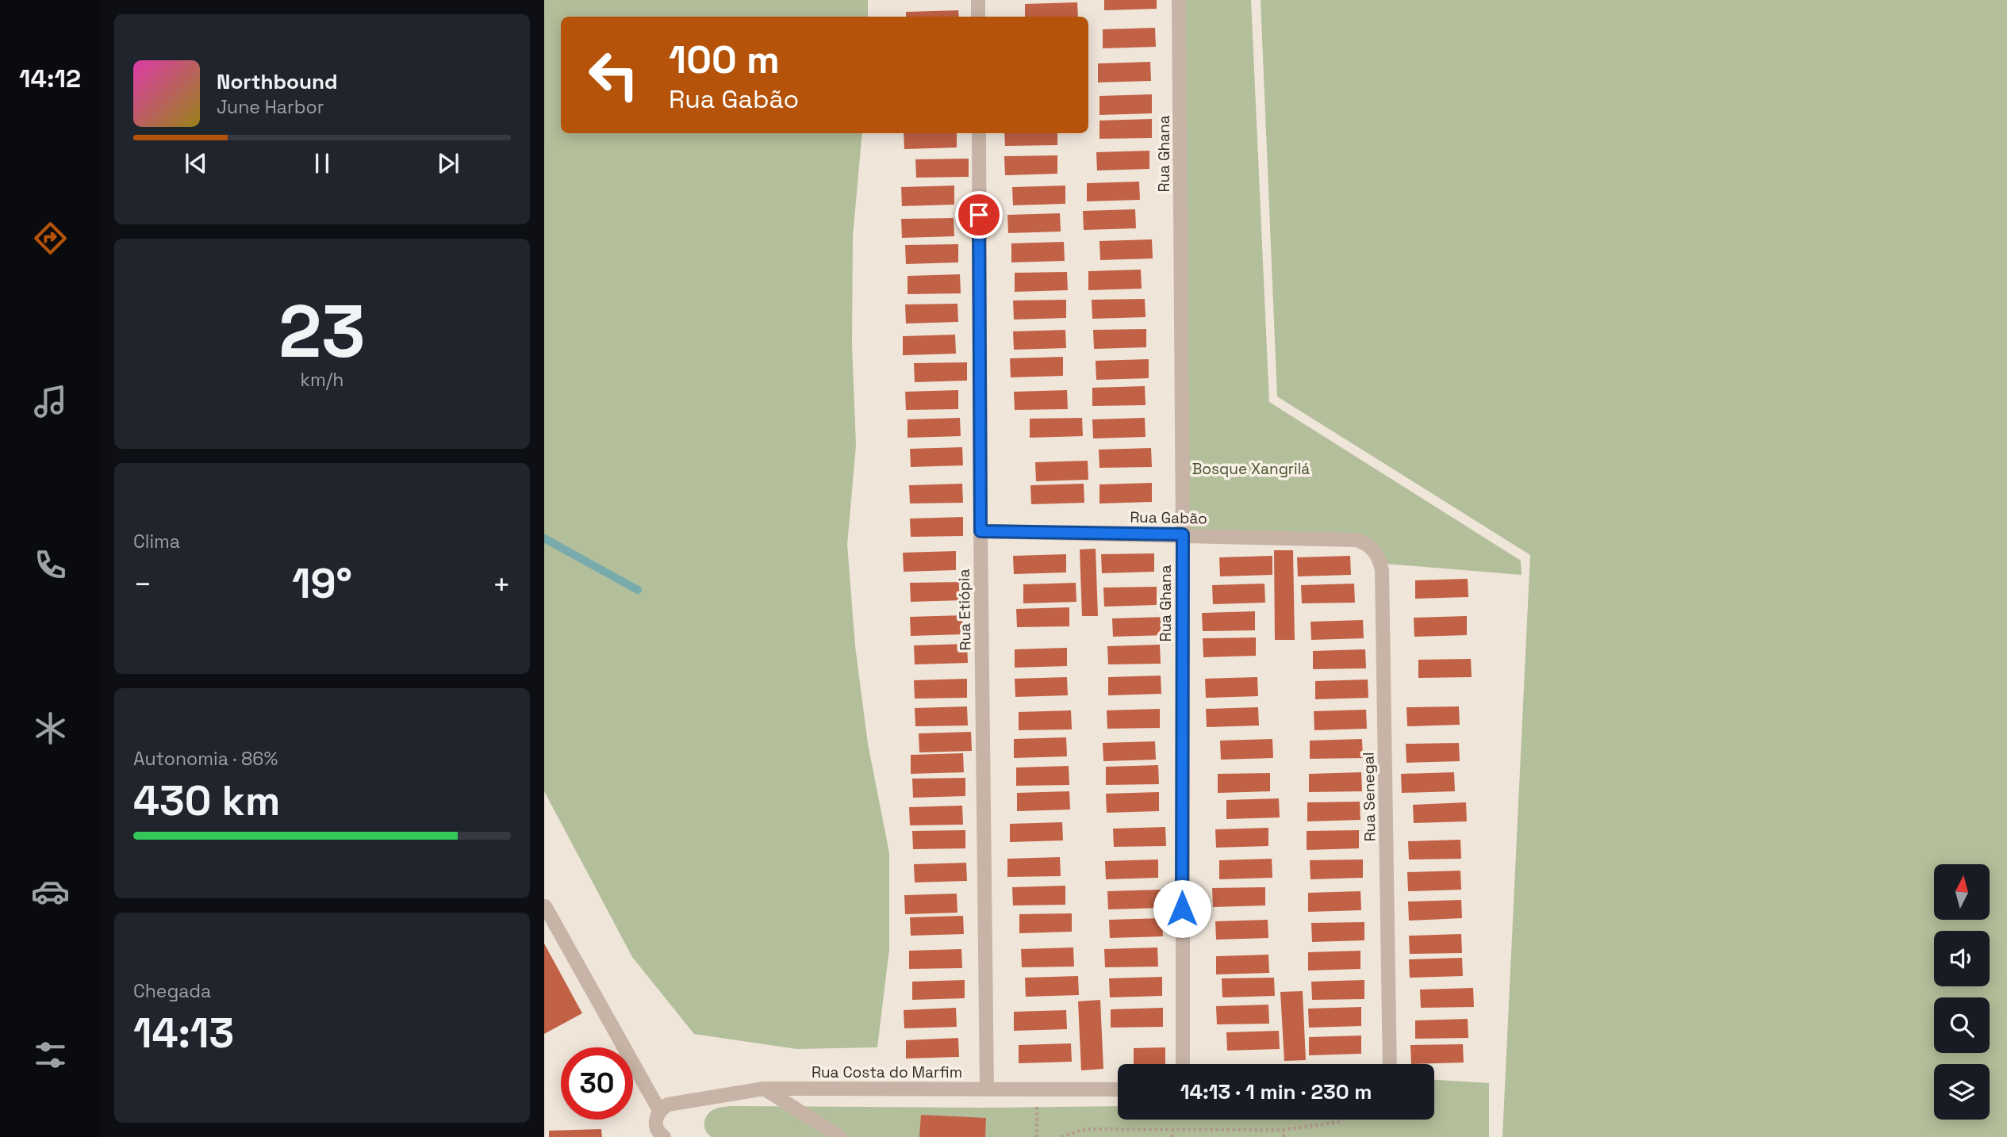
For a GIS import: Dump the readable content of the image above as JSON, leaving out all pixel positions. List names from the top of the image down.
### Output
{
  "streets": {
    "street": [
      "Rua Ghana",
      "Rua Gabão",
      "Rua Etiópia",
      "Rua Senegal",
      "Rua Costa do Marfim"
    ]
  },
  "crossings": [
    ["Rua Ghana", "Rua Gabão"],
    ["Rua Gabão", "Rua Etiópia"],
    ["Rua Gabão", "Rua Senegal"],
    ["Rua Etiópia", "Rua Costa do Marfim"]
  ],
  "parks": ["Bosque Xangrilá"],
  "north": "top",
  "page": {
    "tabs": "14:12",
    "turn": ["100 m", "Rua Gabão"],
    "song": ["Northbound", "June Harbor"],
    "tile": [
      ["23", "km/h"],
      "Clima",
      ["Autonomia · 86%", "430 km"],
      ["Chegada", "14:13"]
    ],
    "heat": ["−", "19°", "+"],
    "limit": "30",
    "trip": "14:13 · 1 min · 230 m"
  }
}
